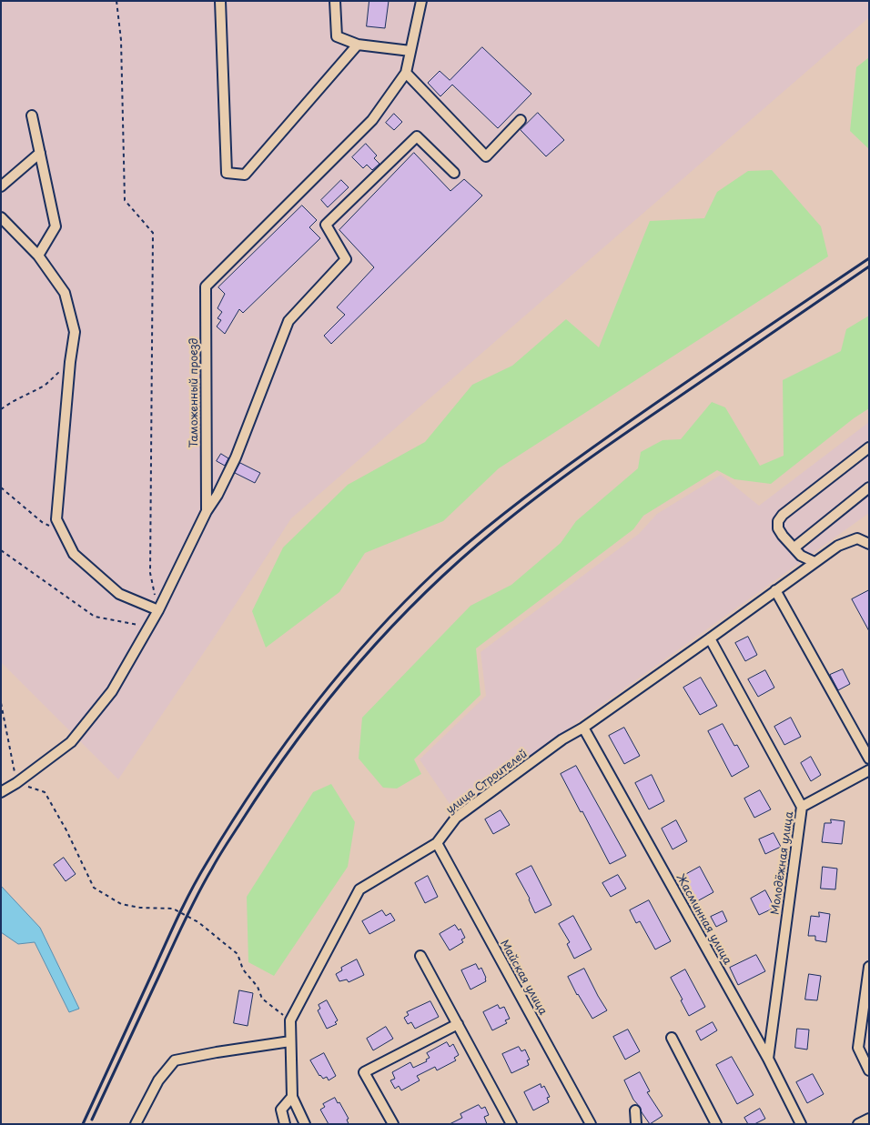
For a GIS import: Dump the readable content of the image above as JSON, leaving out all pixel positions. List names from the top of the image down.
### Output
{
  "streets": {
    "street": [
      "Таможенный проезд",
      "улица Строителей",
      "Молодёжная улица",
      "Жасминная улица",
      "Майская улица"
    ]
  },
  "crossings": [
    ["улица Строителей", "Молодёжная улица"],
    ["улица Строителей", "Жасминная улица"],
    ["улица Строителей", "Майская улица"],
    ["Молодёжная улица", "Жасминная улица"]
  ]
}
